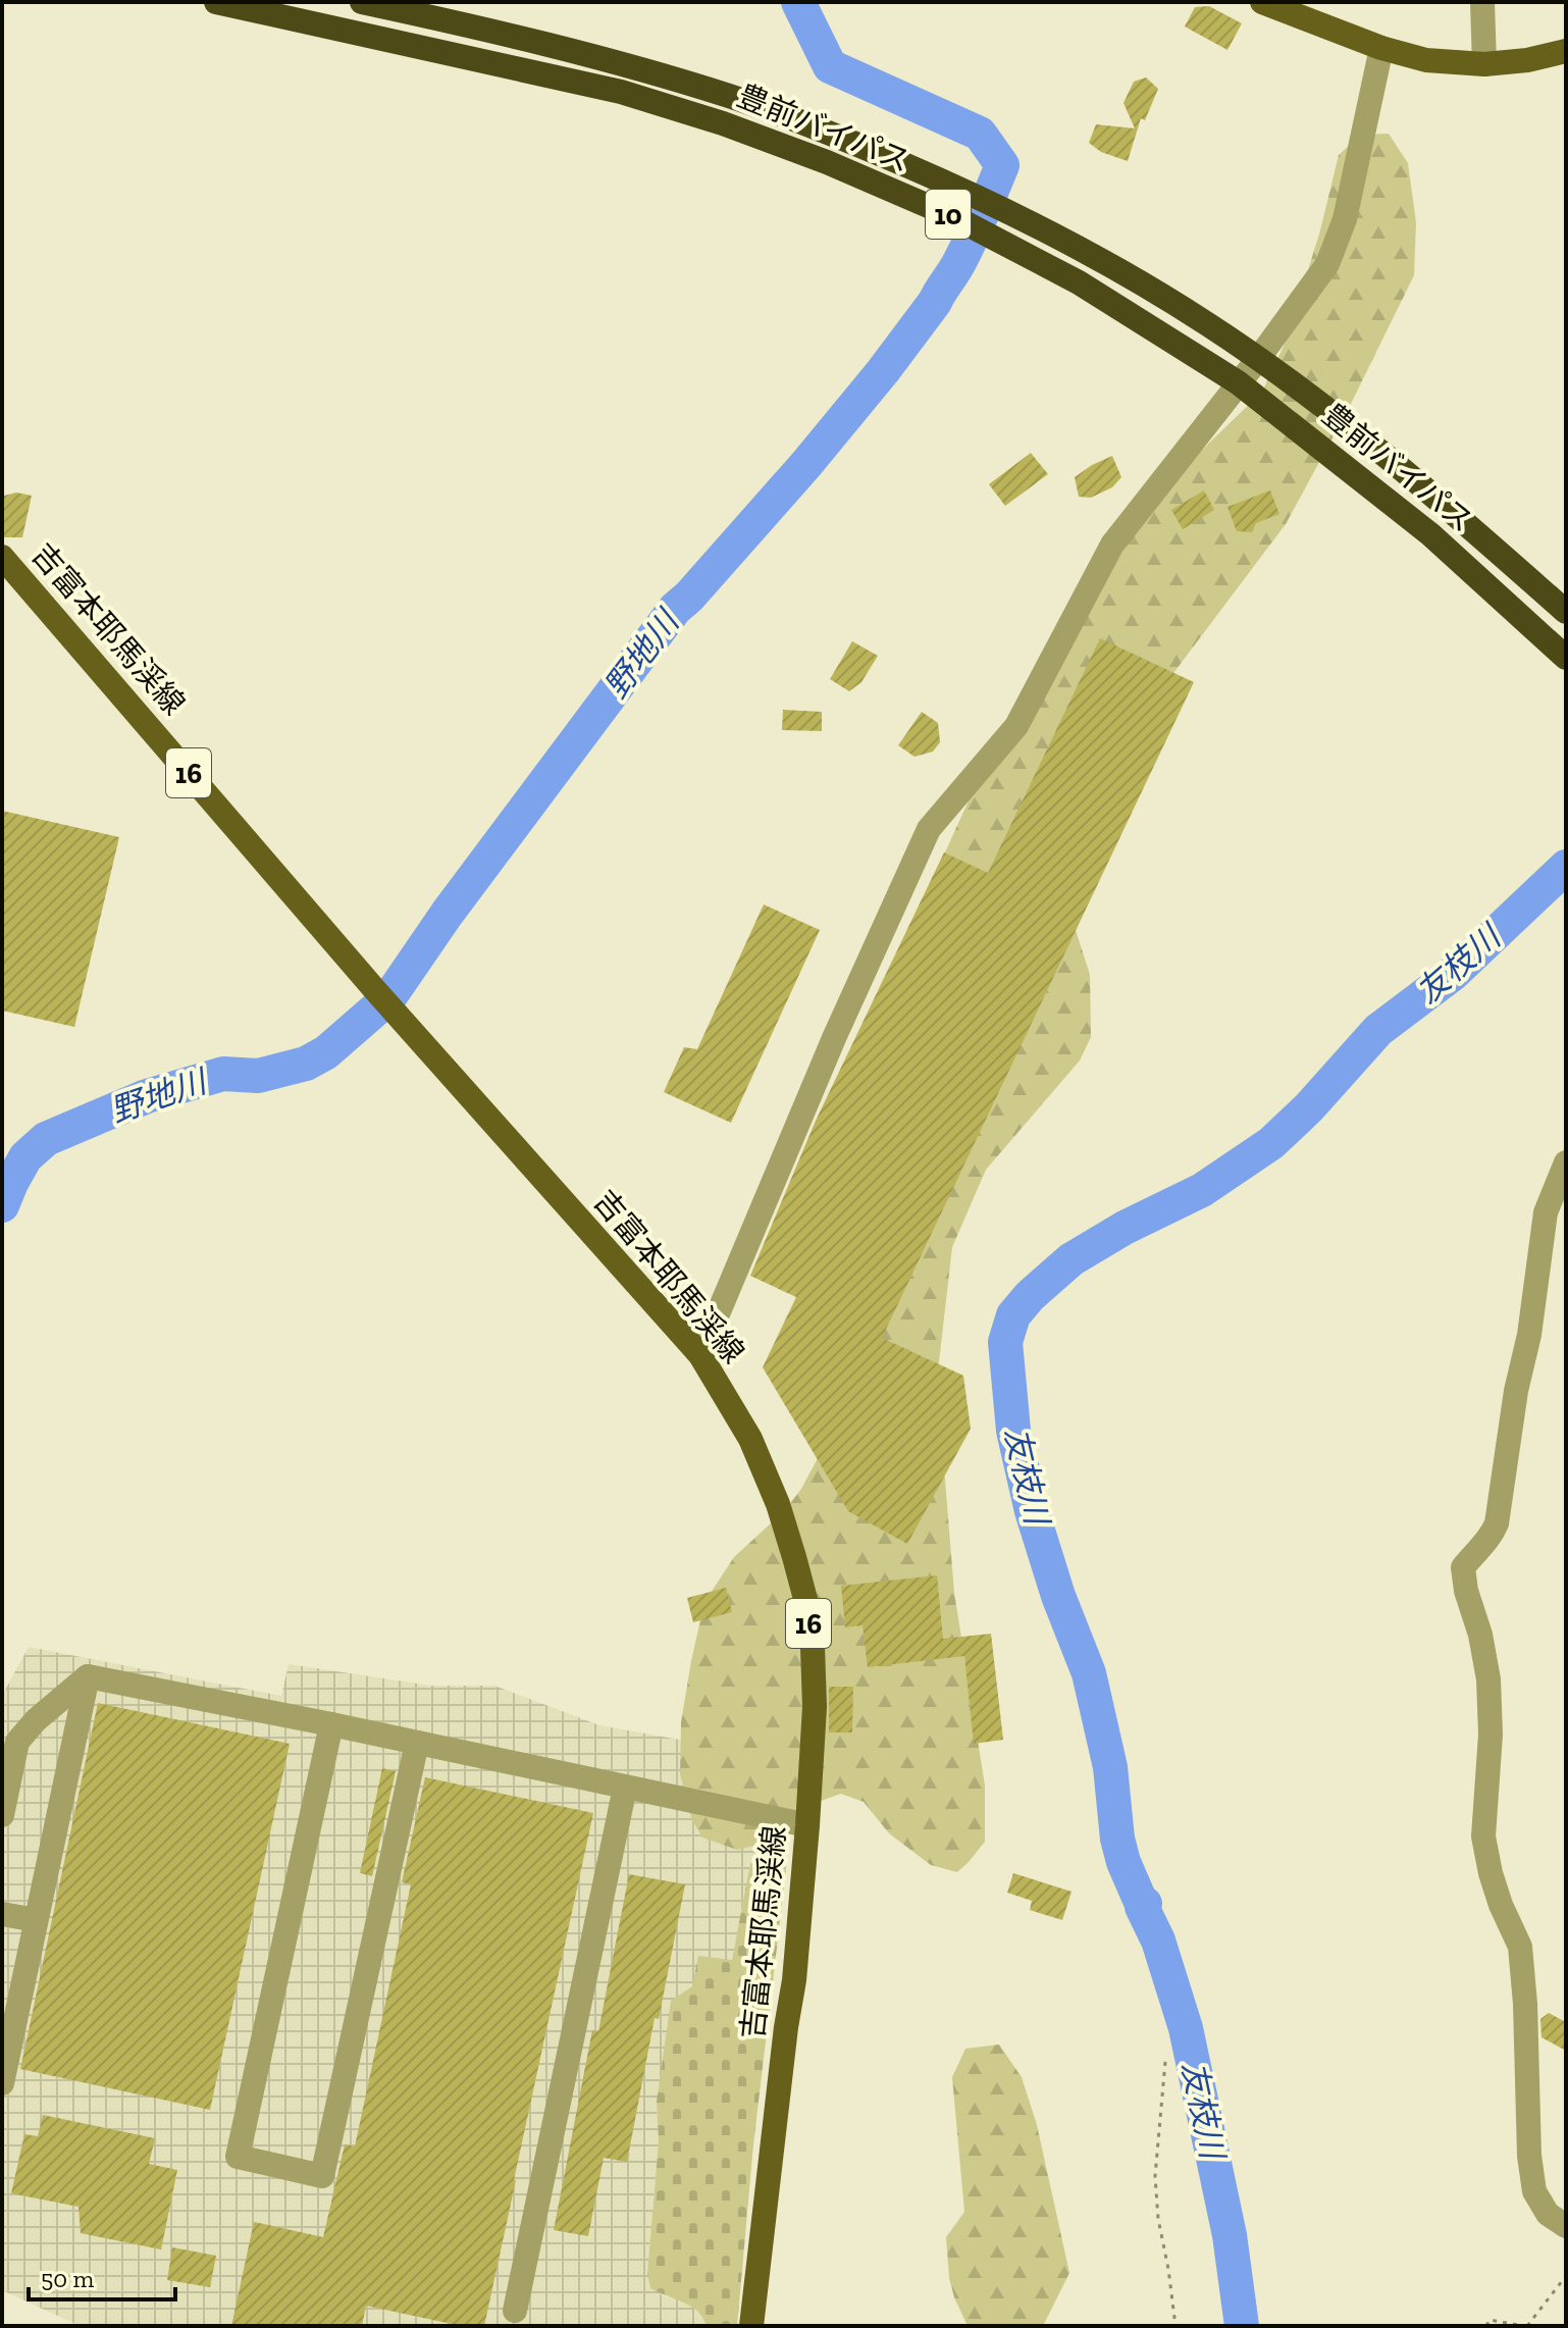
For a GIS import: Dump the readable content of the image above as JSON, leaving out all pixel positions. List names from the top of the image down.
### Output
{
  "streets": {
    "highway": ["豊前バイパス", "10"],
    "main road": ["吉富本耶馬渓線", "16"]
  },
  "water": ["野地川", "友枝川"],
  "scale_bar": "50 m"
}
